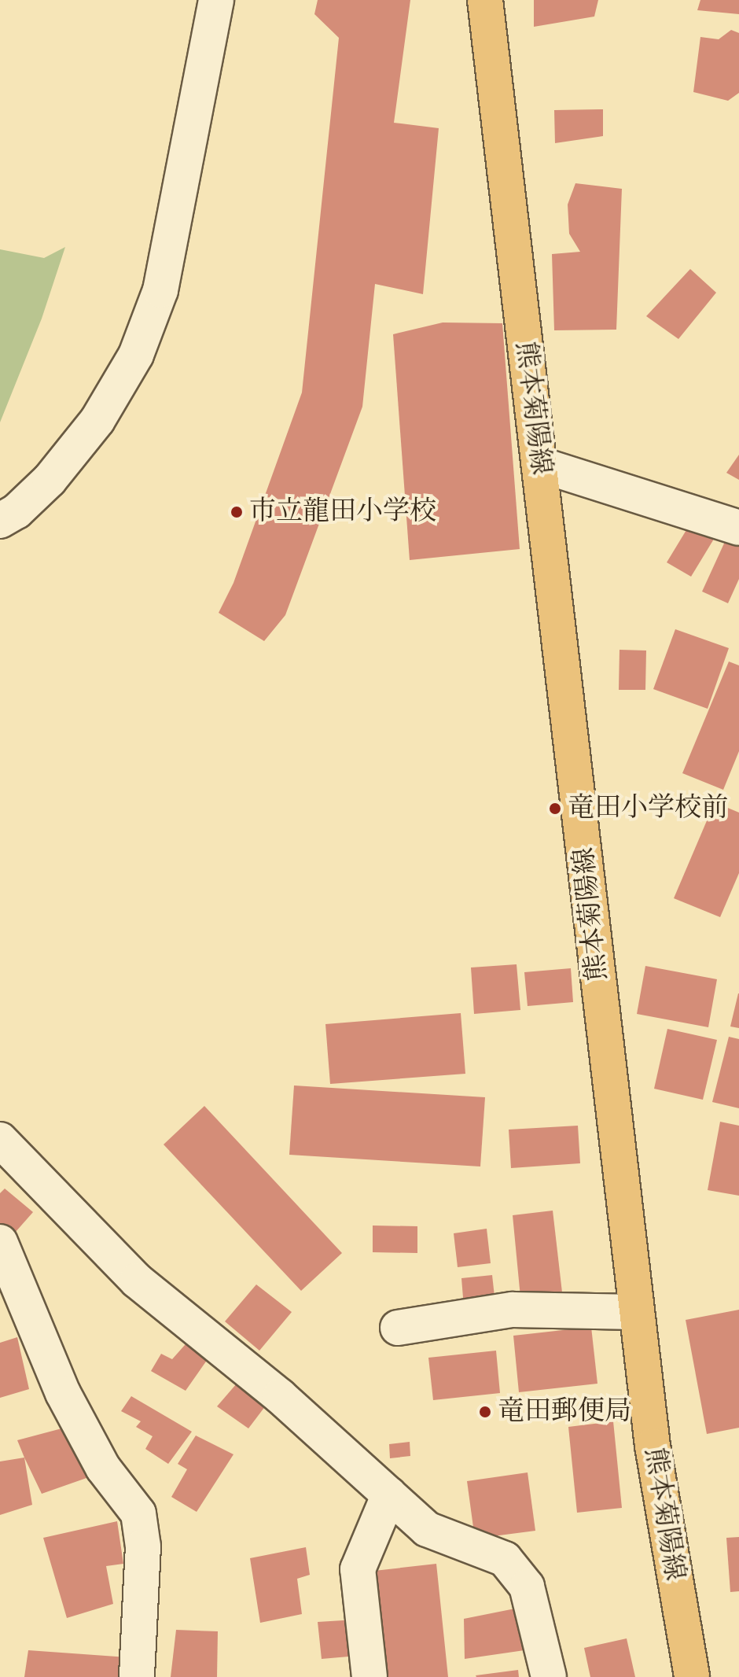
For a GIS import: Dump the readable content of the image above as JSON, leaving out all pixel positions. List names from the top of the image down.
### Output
{
  "streets": {
    "main road": ["熊本菊陽線"]
  },
  "places": ["市立龍田小学校", "竜田小学校前", "竜田郵便局"]
}
